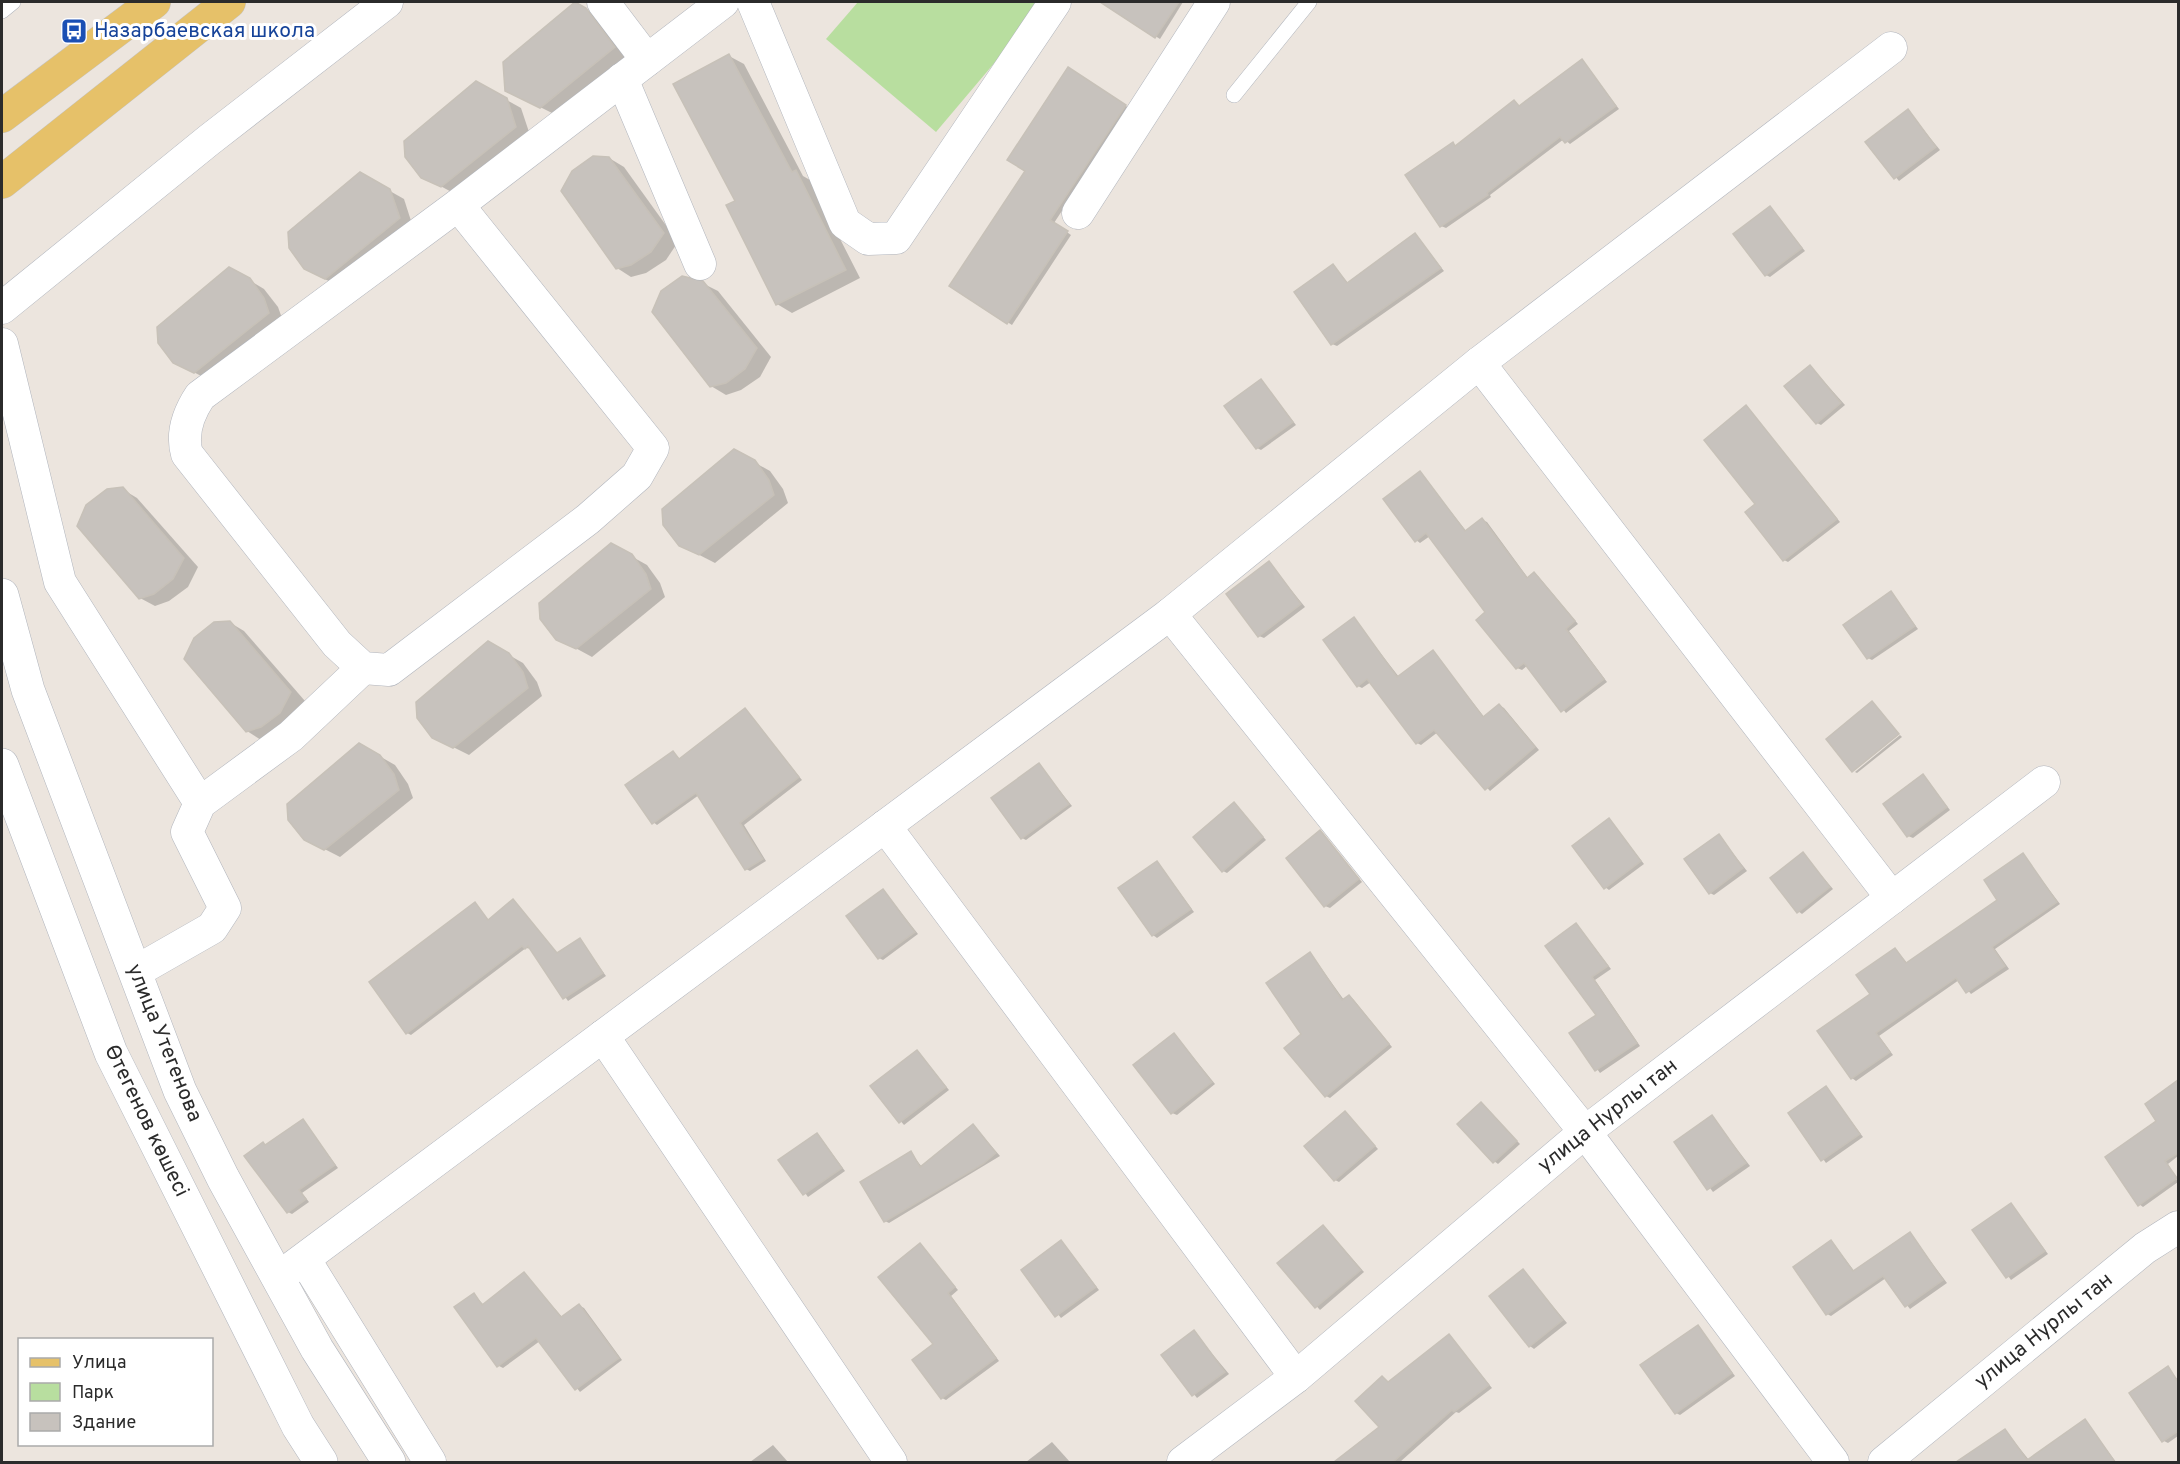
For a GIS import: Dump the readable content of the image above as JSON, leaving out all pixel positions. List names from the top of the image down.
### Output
{
  "streets": {
    "main road": ["улица Утегенова", "Өтегенов көшесі"],
    "street": ["улица Нурлы тан"]
  },
  "places": {
    "bus stop": ["Назарбаевская школа"]
  },
  "legend": ["Улица", "Парк", "Здание"]
}
